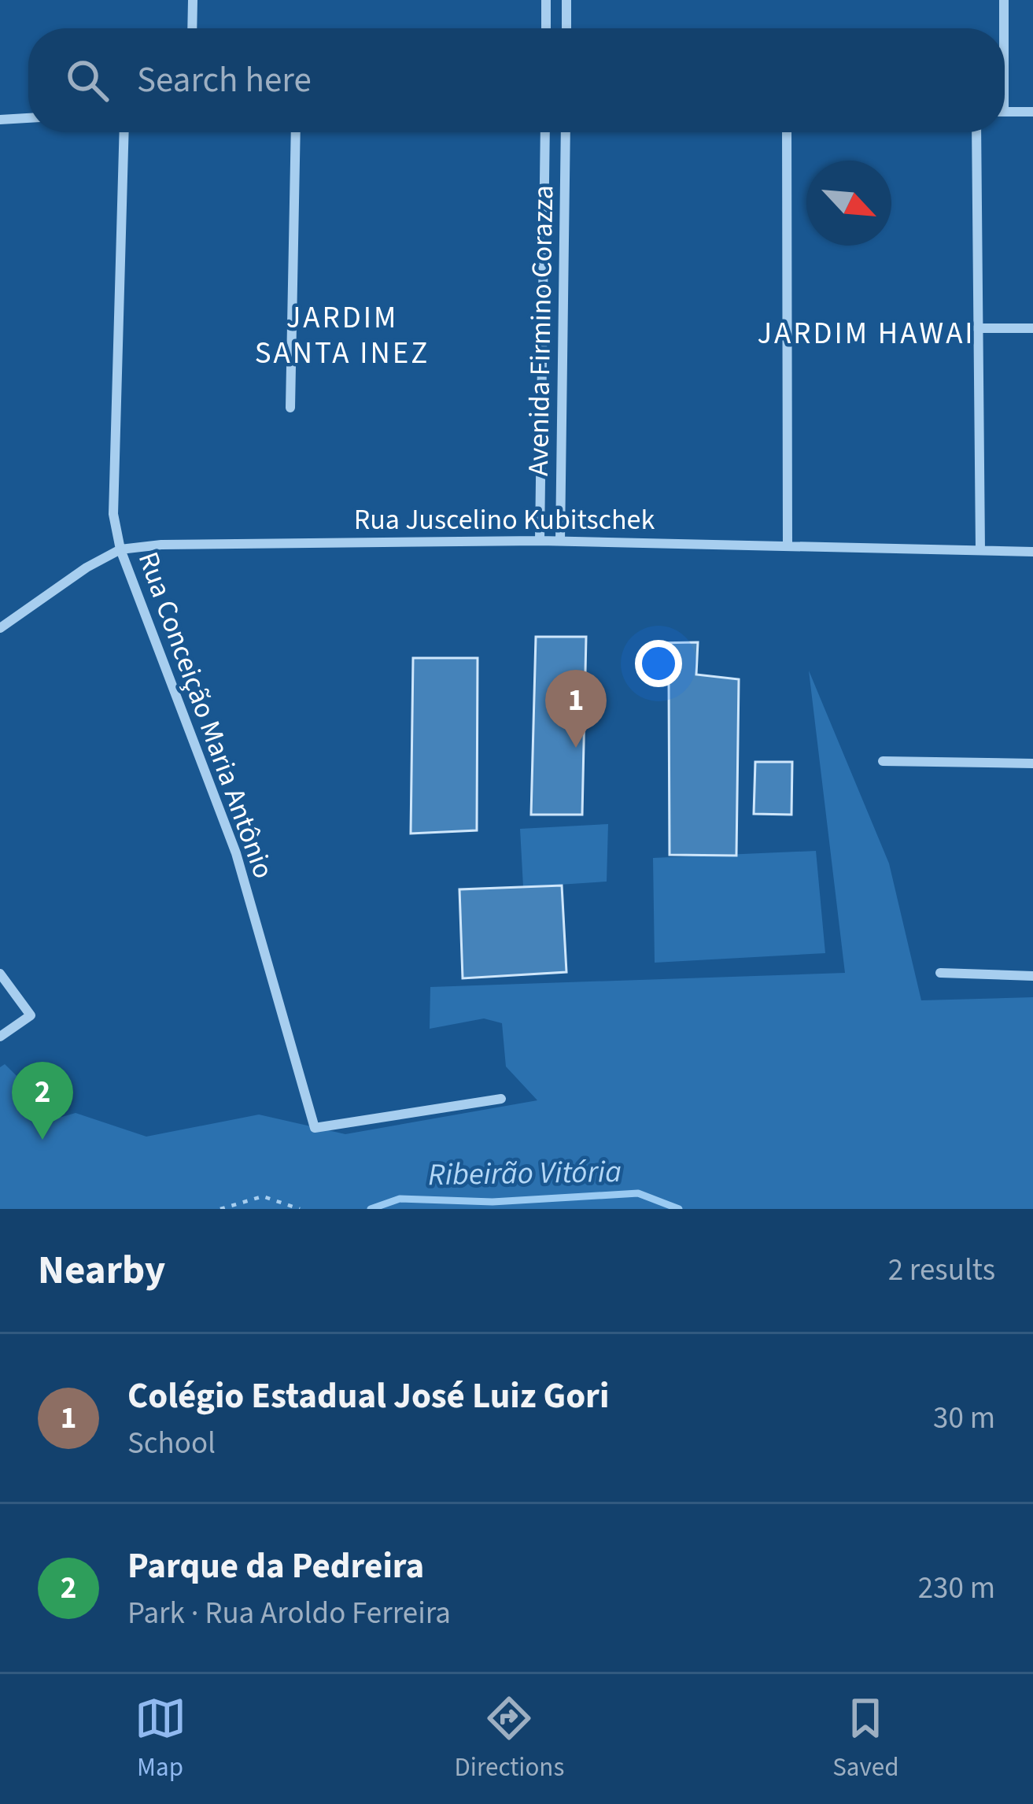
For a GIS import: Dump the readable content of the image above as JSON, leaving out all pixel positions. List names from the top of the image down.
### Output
{
  "streets": {
    "street": ["Avenida Firmino Corazza", "Rua Juscelino Kubitschek", "Rua Conceição Maria Antônio"]
  },
  "crossings": [
    ["Avenida Firmino Corazza", "Rua Juscelino Kubitschek"],
    ["Rua Juscelino Kubitschek", "Rua Conceição Maria Antônio"]
  ],
  "districts": ["JARDIM SANTA INEZ", "JARDIM HAWAI"],
  "water": ["Ribeirão Vitória"],
  "north": "bottom right",
  "page": {
    "search": "Search here",
    "pins": ["1", "2"],
    "heading": ["Nearby", "2 results"],
    "list": [
      {
        "mark": "1",
        "name": "Colégio Estadual José Luiz Gori",
        "note": "School",
        "value": "30 m"
      },
      {
        "mark": "2",
        "name": "Parque da Pedreira",
        "note": "Park · Rua Aroldo Ferreira",
        "value": "230 m"
      }
    ],
    "nav": ["Map", "Directions", "Saved"]
  }
}
